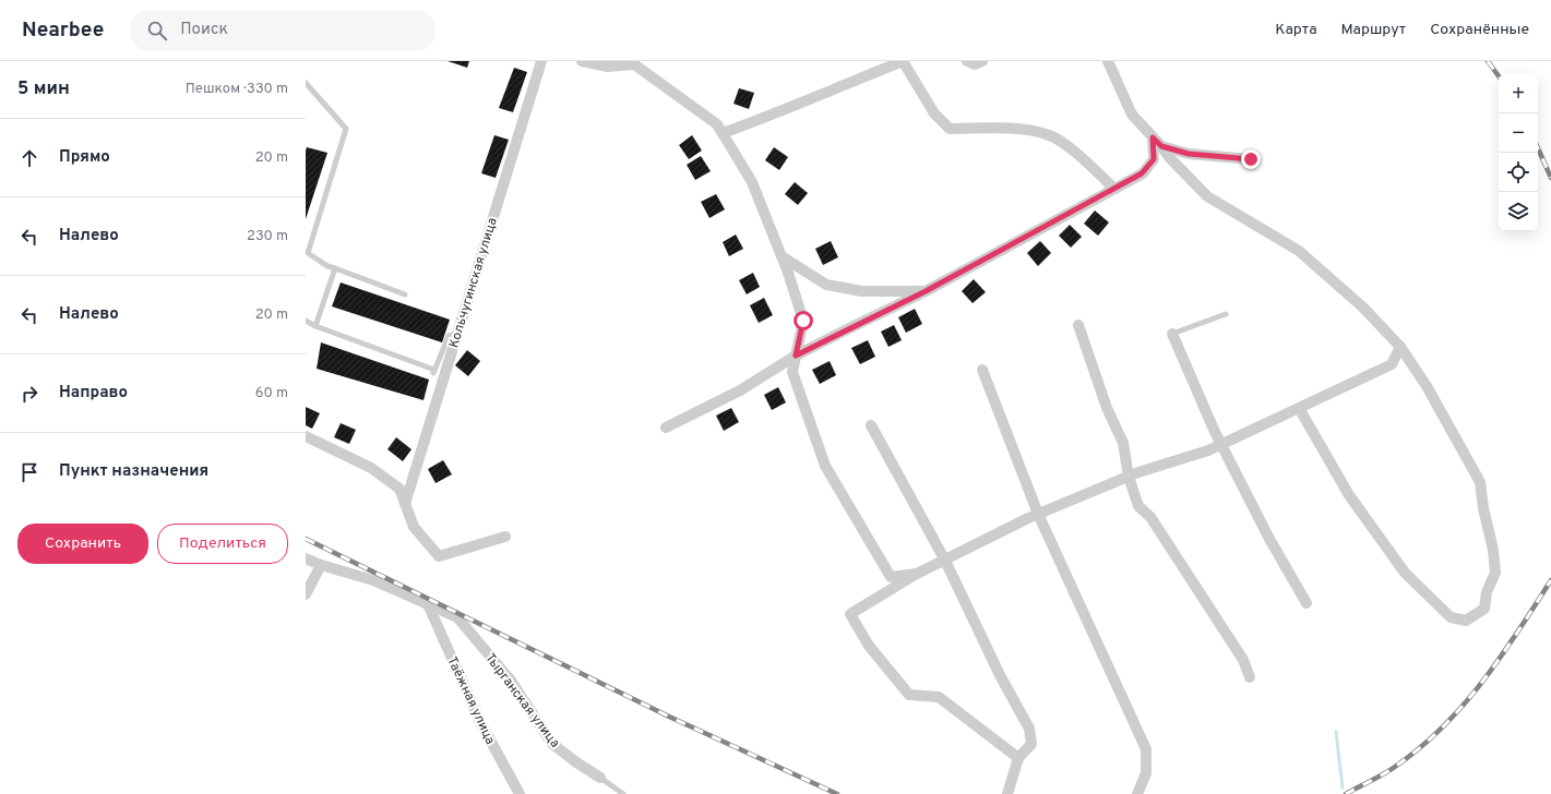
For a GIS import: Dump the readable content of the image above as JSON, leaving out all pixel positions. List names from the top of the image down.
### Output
{
  "streets": {
    "street": ["Кольчугинская улица", "Таёжная улица", "Тырганская улица"]
  },
  "crossings": [
    ["Таёжная улица", "Тырганская улица"]
  ],
  "page": {
    "header": "Nearbee",
    "search": "Поиск",
    "nav": ["Карта", "Маршрут", "Сохранённые"],
    "heading": ["5 мин", "Пешком · 330 m"],
    "map_buttons": ["+", "−"],
    "list": [
      ["Прямо", "20 m"],
      ["Налево", "230 m"],
      ["Налево", "20 m"],
      ["Направо", "60 m"],
      "Пункт назначения"
    ],
    "buttons": ["Сохранить", "Поделиться"]
  }
}
